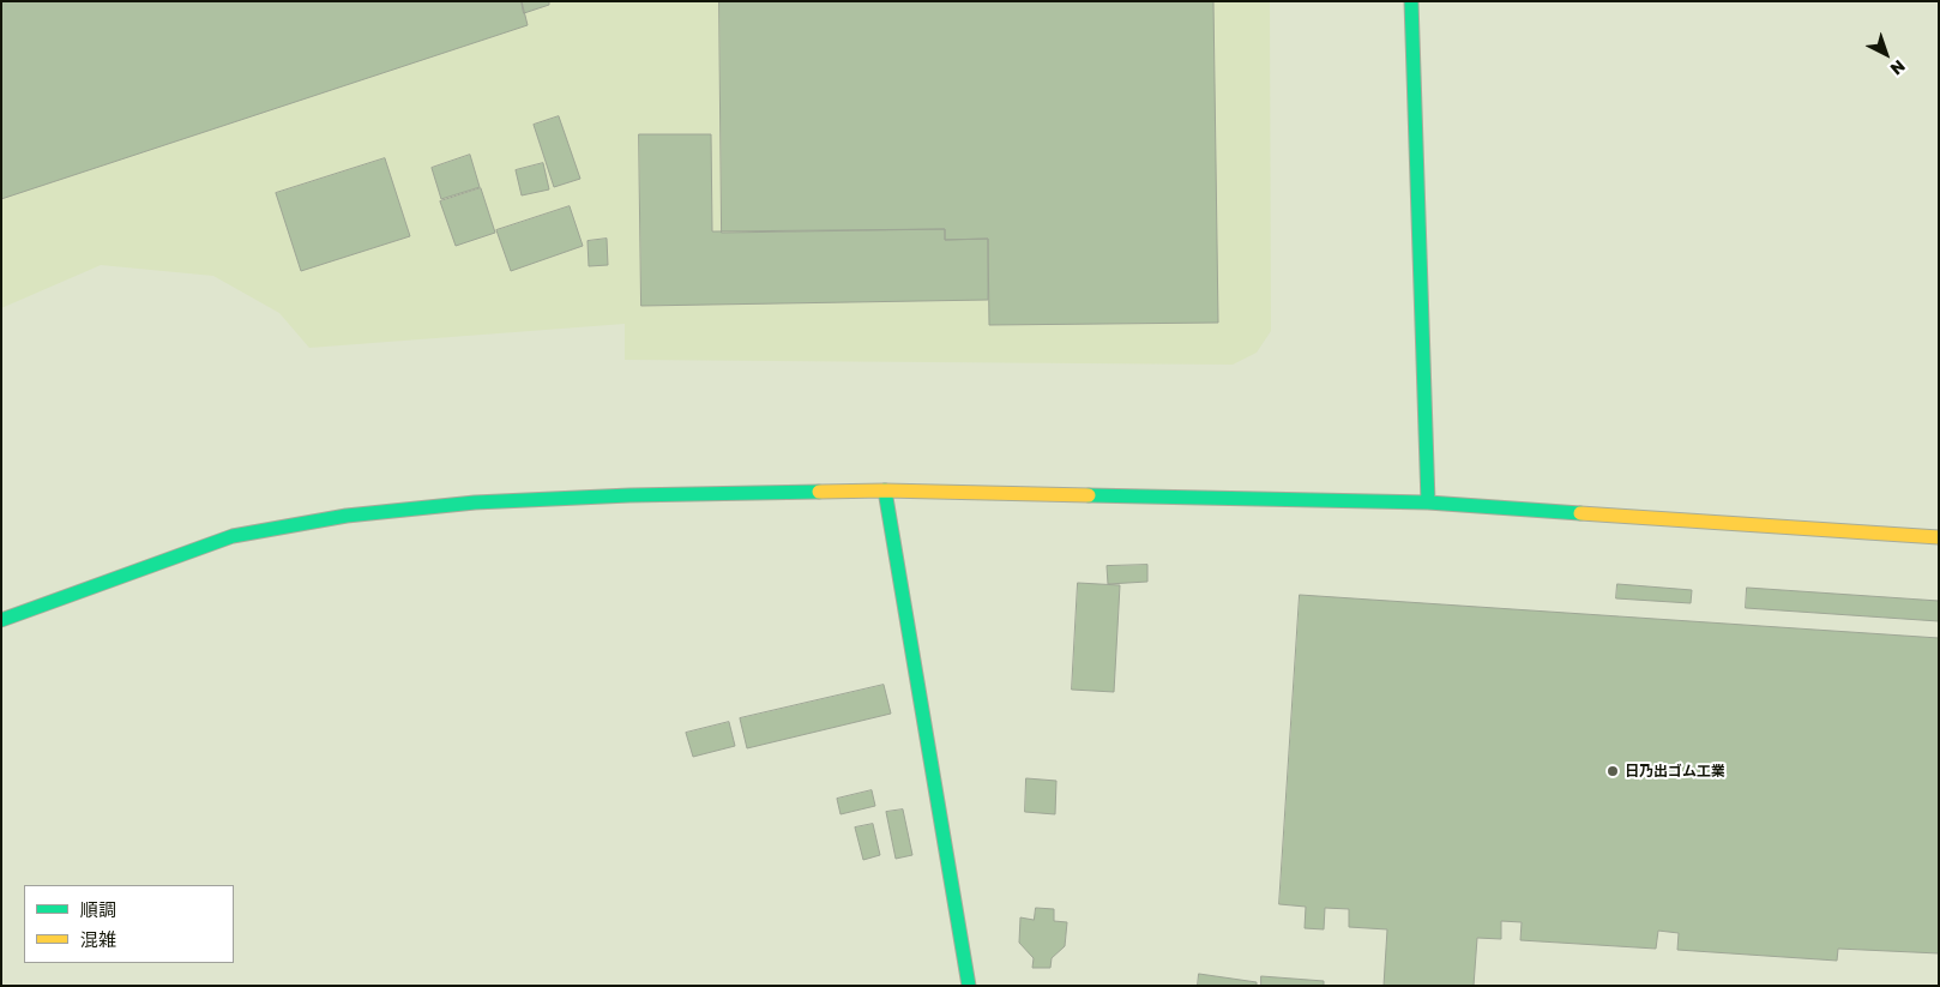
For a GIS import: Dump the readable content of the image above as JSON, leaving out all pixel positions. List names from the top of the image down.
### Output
{
  "places": ["日乃出ゴム工業"],
  "legend": ["順調", "混雑"],
  "north": "bottom right"
}
